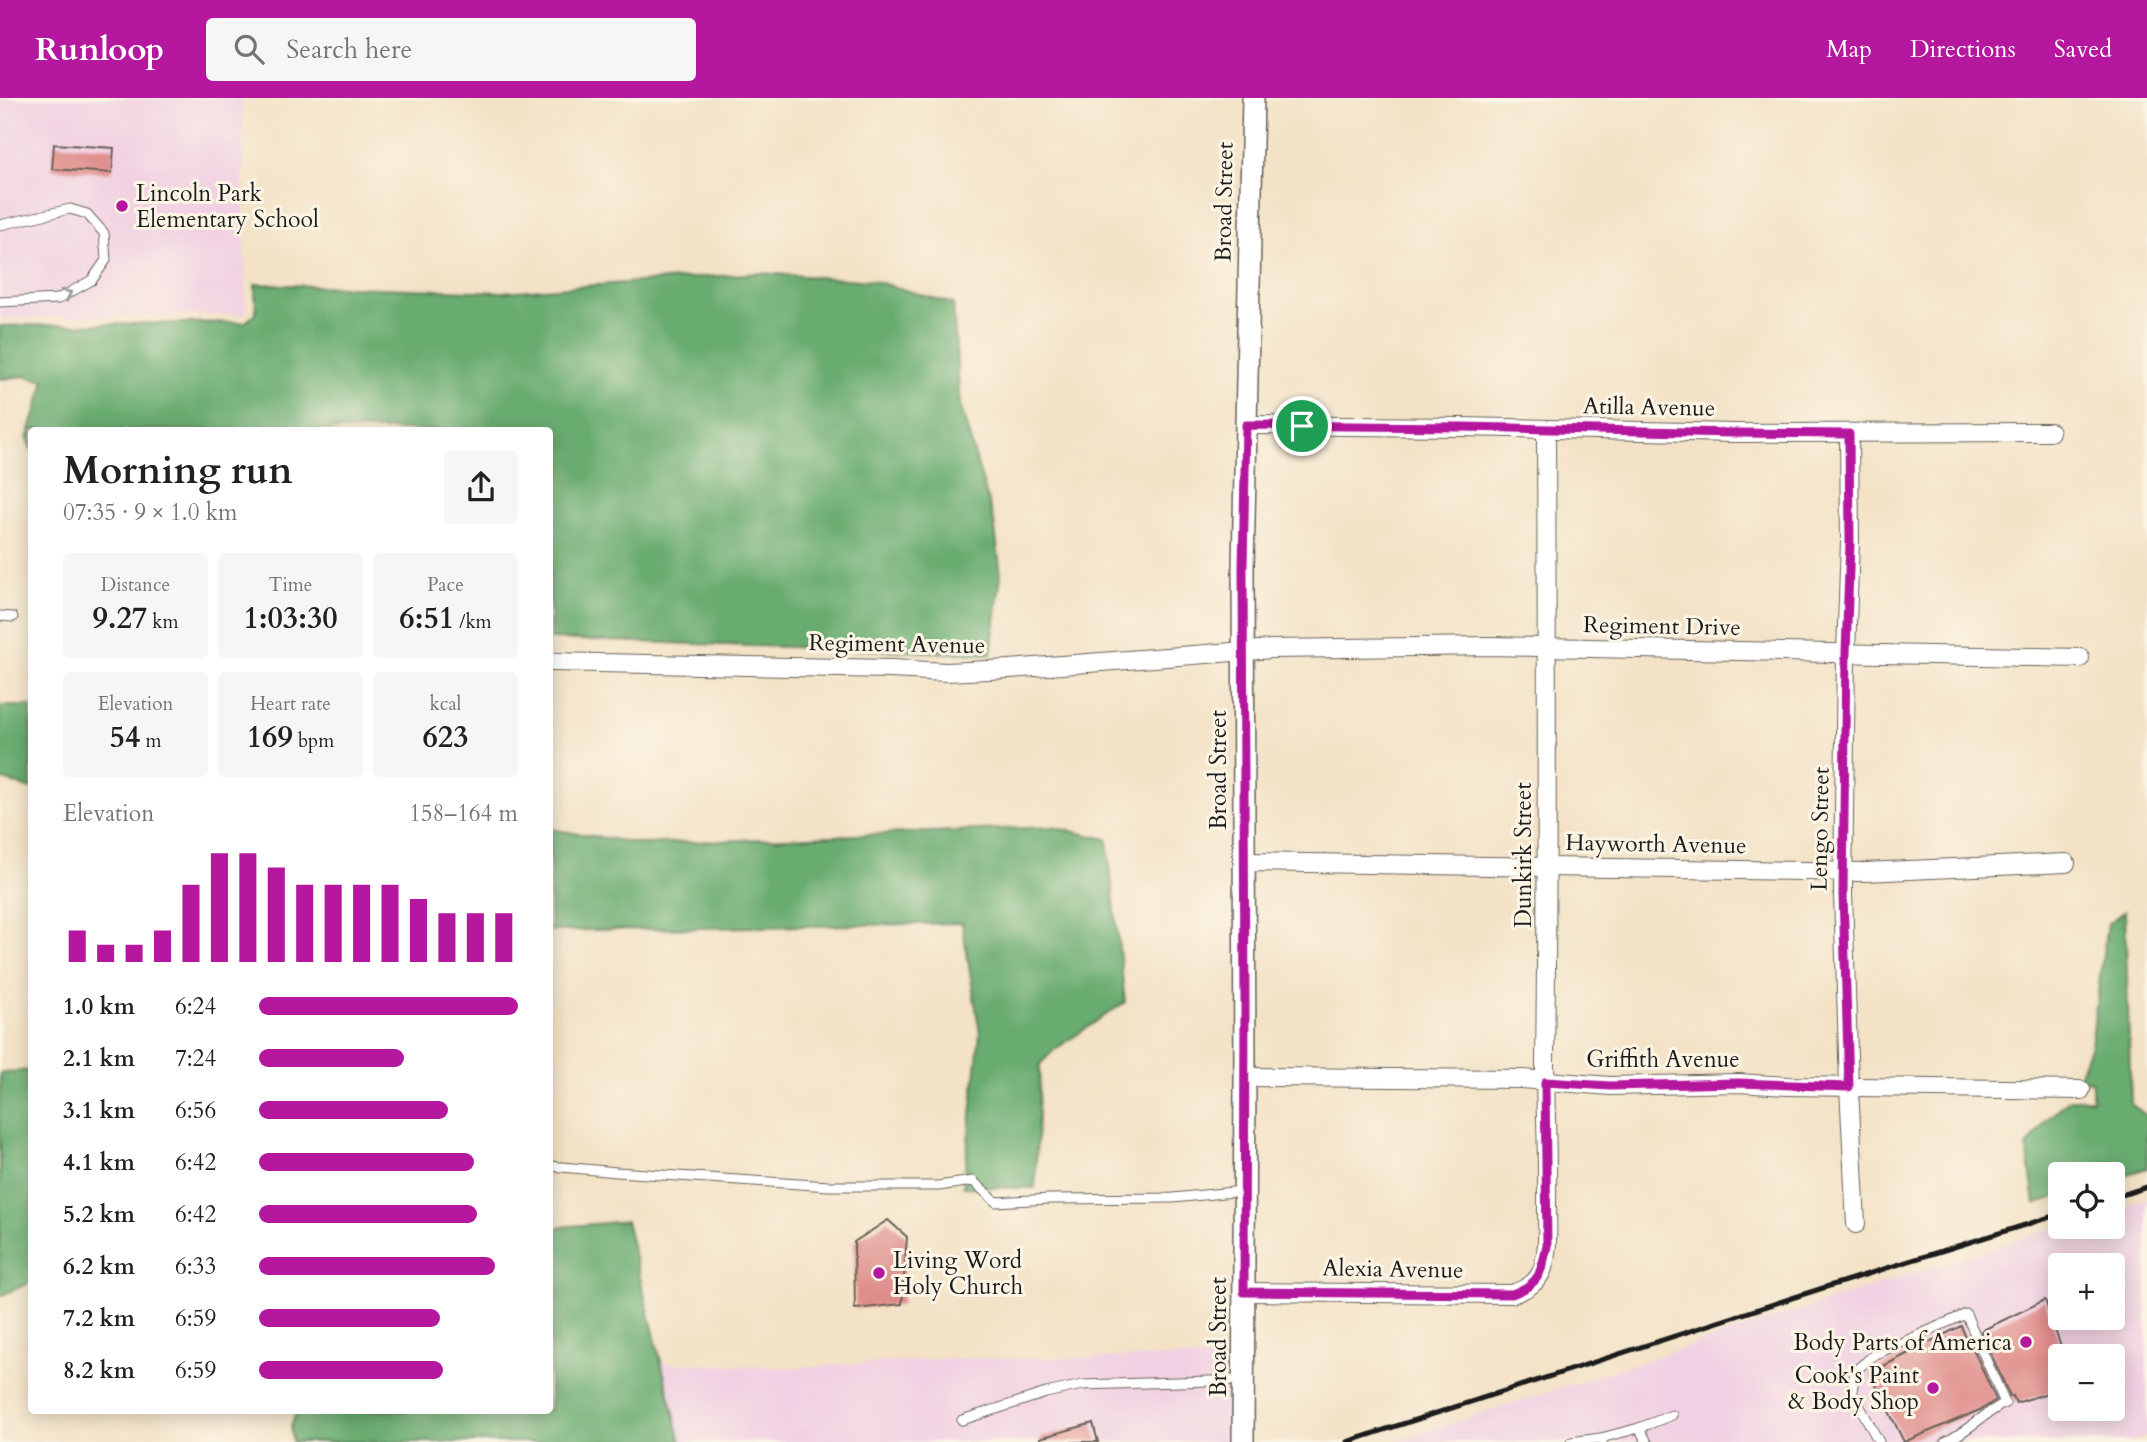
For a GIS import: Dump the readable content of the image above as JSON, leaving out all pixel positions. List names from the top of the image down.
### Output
{
  "streets": {
    "street": [
      "Broad Street",
      "Atilla Avenue",
      "Regiment Drive",
      "Regiment Avenue",
      "Lengo Street",
      "Hayworth Avenue",
      "Dunkirk Street",
      "Griffith Avenue",
      "Alexia Avenue"
    ]
  },
  "crossings": [
    ["Broad Street", "Atilla Avenue"],
    ["Broad Street", "Regiment Drive"],
    ["Broad Street", "Regiment Avenue"],
    ["Broad Street", "Hayworth Avenue"],
    ["Broad Street", "Griffith Avenue"],
    ["Broad Street", "Alexia Avenue"],
    ["Atilla Avenue", "Lengo Street"],
    ["Atilla Avenue", "Dunkirk Street"],
    ["Regiment Drive", "Regiment Avenue"],
    ["Regiment Drive", "Lengo Street"],
    ["Regiment Drive", "Dunkirk Street"],
    ["Lengo Street", "Hayworth Avenue"],
    ["Lengo Street", "Griffith Avenue"],
    ["Hayworth Avenue", "Dunkirk Street"],
    ["Dunkirk Street", "Griffith Avenue"],
    ["Dunkirk Street", "Alexia Avenue"]
  ],
  "places": [
    "Lincoln Park Elementary School",
    "Living Word Holy Church",
    "Body Parts of America",
    "Cook's Paint & Body Shop"
  ],
  "page": {
    "header": "Runloop",
    "search": "Search here",
    "nav": ["Map", "Directions", "Saved"],
    "heading": ["Morning run", "07:35 · 9 × 1.0 km"],
    "stats": [
      ["Distance", "9.27 km"],
      ["Time", "1:03:30"],
      ["Pace", "6:51 /km"],
      ["Elevation", "54 m"],
      ["Heart rate", "169 bpm"],
      ["kcal", "623"]
    ],
    "chart": ["Elevation", "158–164 m"],
    "list": [
      {
        "name": "1.0 km",
        "note": "6:24"
      },
      {
        "name": "2.1 km",
        "note": "7:24"
      },
      {
        "name": "3.1 km",
        "note": "6:56"
      },
      {
        "name": "4.1 km",
        "note": "6:42"
      },
      {
        "name": "5.2 km",
        "note": "6:42"
      },
      {
        "name": "6.2 km",
        "note": "6:33"
      },
      {
        "name": "7.2 km",
        "note": "6:59"
      },
      {
        "name": "8.2 km",
        "note": "6:59"
      }
    ],
    "map_buttons": ["+", "−"]
  }
}
